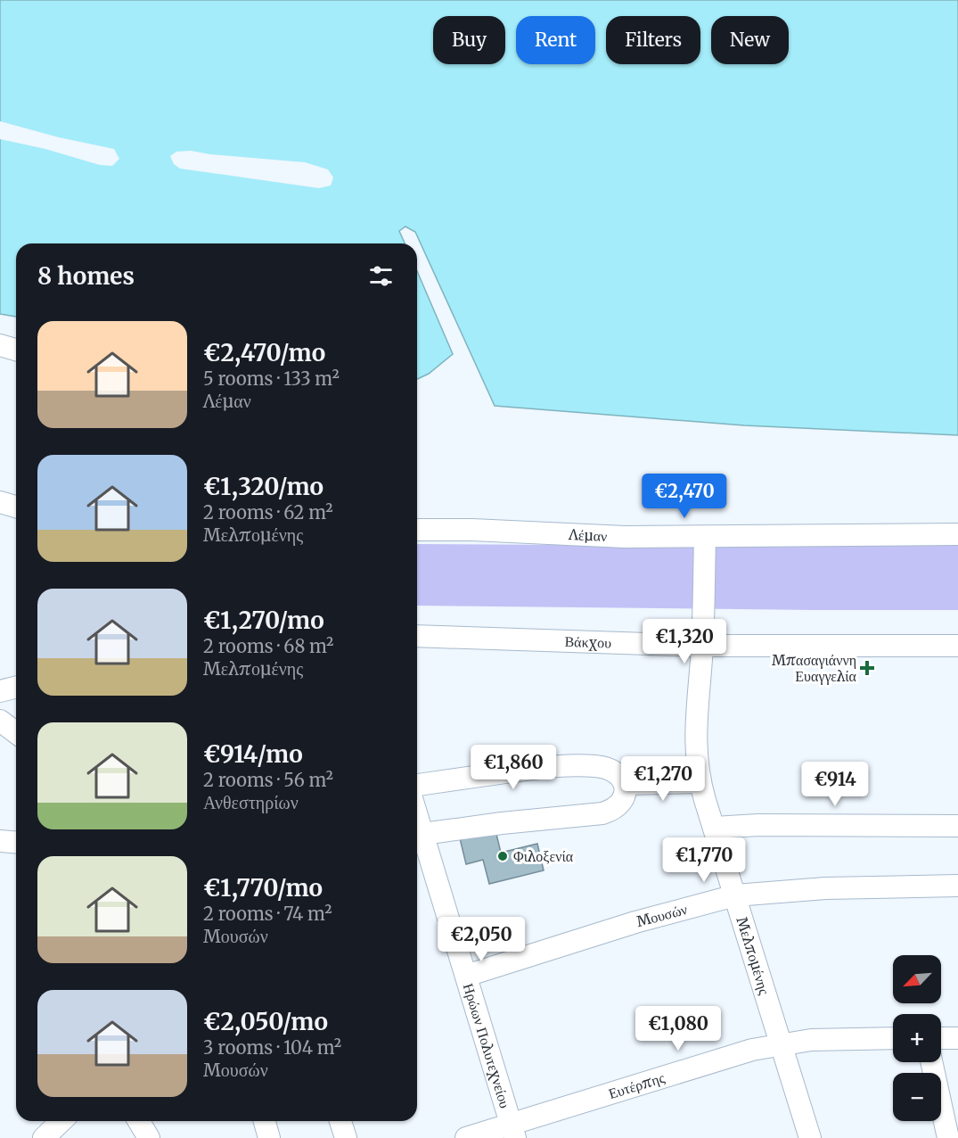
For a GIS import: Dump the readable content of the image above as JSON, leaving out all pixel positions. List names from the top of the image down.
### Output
{
  "streets": {
    "street": [
      "Λέμαν",
      "Βάκχου",
      "Μουσών",
      "Μελπομένης",
      "Ηρώων Πολυτεχνείου",
      "Ευτέρπης"
    ]
  },
  "crossings": [
    ["Λέμαν", "Μελπομένης"],
    ["Βάκχου", "Μελπομένης"],
    ["Μουσών", "Μελπομένης"],
    ["Μουσών", "Ηρώων Πολυτεχνείου"],
    ["Μελπομένης", "Ευτέρπης"],
    ["Ηρώων Πολυτεχνείου", "Ευτέρπης"]
  ],
  "places": {
    "health": ["Μπασαγιάννη Ευαγγελία"],
    "other": ["Φιλοξενία"]
  },
  "north": "bottom left",
  "page": {
    "chip": [
      "Buy",
      "Rent",
      "Filters",
      "New"
    ],
    "heading": "8 homes",
    "list": [
      {
        "name": "€2,470/mo",
        "note": "5 rooms · 133 m² · Λέμαν"
      },
      {
        "name": "€1,320/mo",
        "note": "2 rooms · 62 m² · Μελπομένης"
      },
      {
        "name": "€1,270/mo",
        "note": "2 rooms · 68 m² · Μελπομένης"
      },
      {
        "name": "€914/mo",
        "note": "2 rooms · 56 m² · Ανθεστηρίων"
      },
      {
        "name": "€1,770/mo",
        "note": "2 rooms · 74 m² · Μουσών"
      },
      {
        "name": "€2,050/mo",
        "note": "3 rooms · 104 m² · Μουσών"
      }
    ],
    "price": [
      "€2,470",
      "€1,320",
      "€1,860",
      "€1,270",
      "€914",
      "€1,770",
      "€2,050",
      "€1,080"
    ],
    "map_buttons": ["+", "−"]
  }
}
